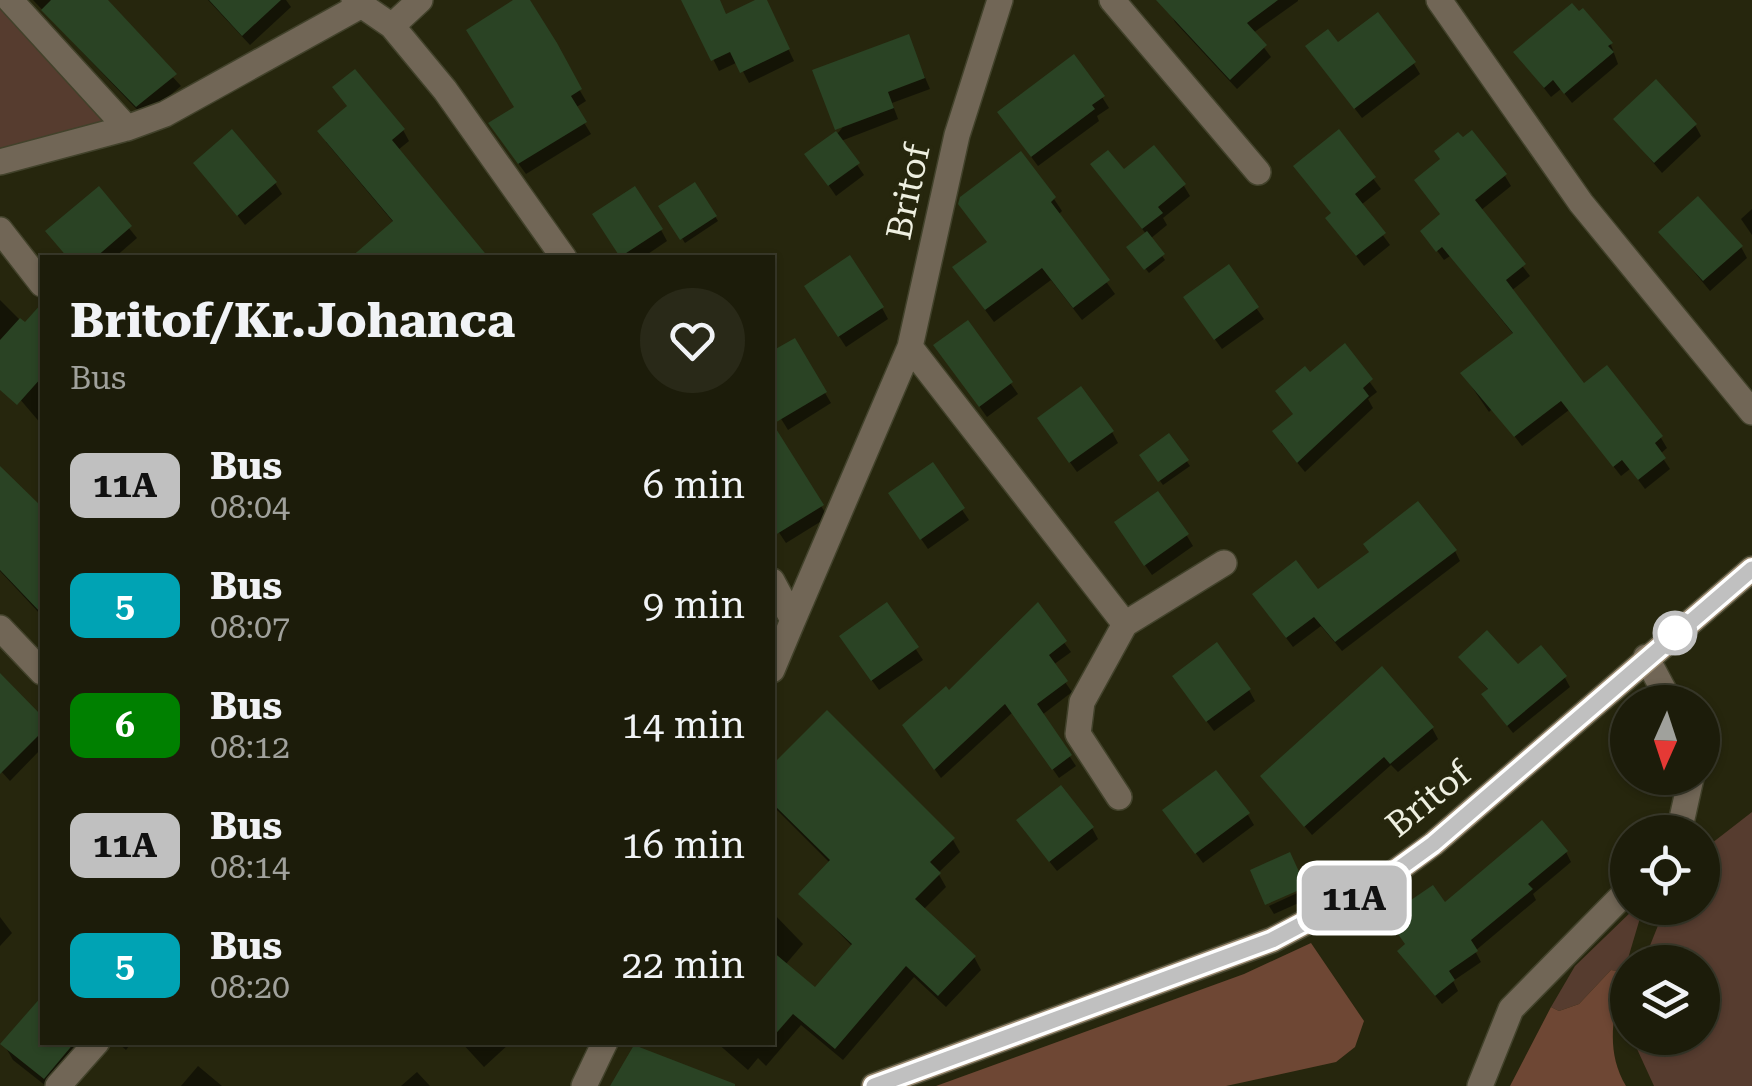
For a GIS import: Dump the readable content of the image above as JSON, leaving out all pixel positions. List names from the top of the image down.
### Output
{
  "streets": {
    "street": ["Britof"]
  },
  "lines": ["bus line 11A"],
  "north": "bottom",
  "page": {
    "on_map": "11A",
    "heading": ["Britof/Kr.Johanca", "Bus"],
    "list": [
      {
        "mark": "11A",
        "name": "Bus",
        "note": "08:04",
        "value": "6 min"
      },
      {
        "mark": "5",
        "name": "Bus",
        "note": "08:07",
        "value": "9 min"
      },
      {
        "mark": "6",
        "name": "Bus",
        "note": "08:12",
        "value": "14 min"
      },
      {
        "mark": "11A",
        "name": "Bus",
        "note": "08:14",
        "value": "16 min"
      },
      {
        "mark": "5",
        "name": "Bus",
        "note": "08:20",
        "value": "22 min"
      }
    ]
  }
}
